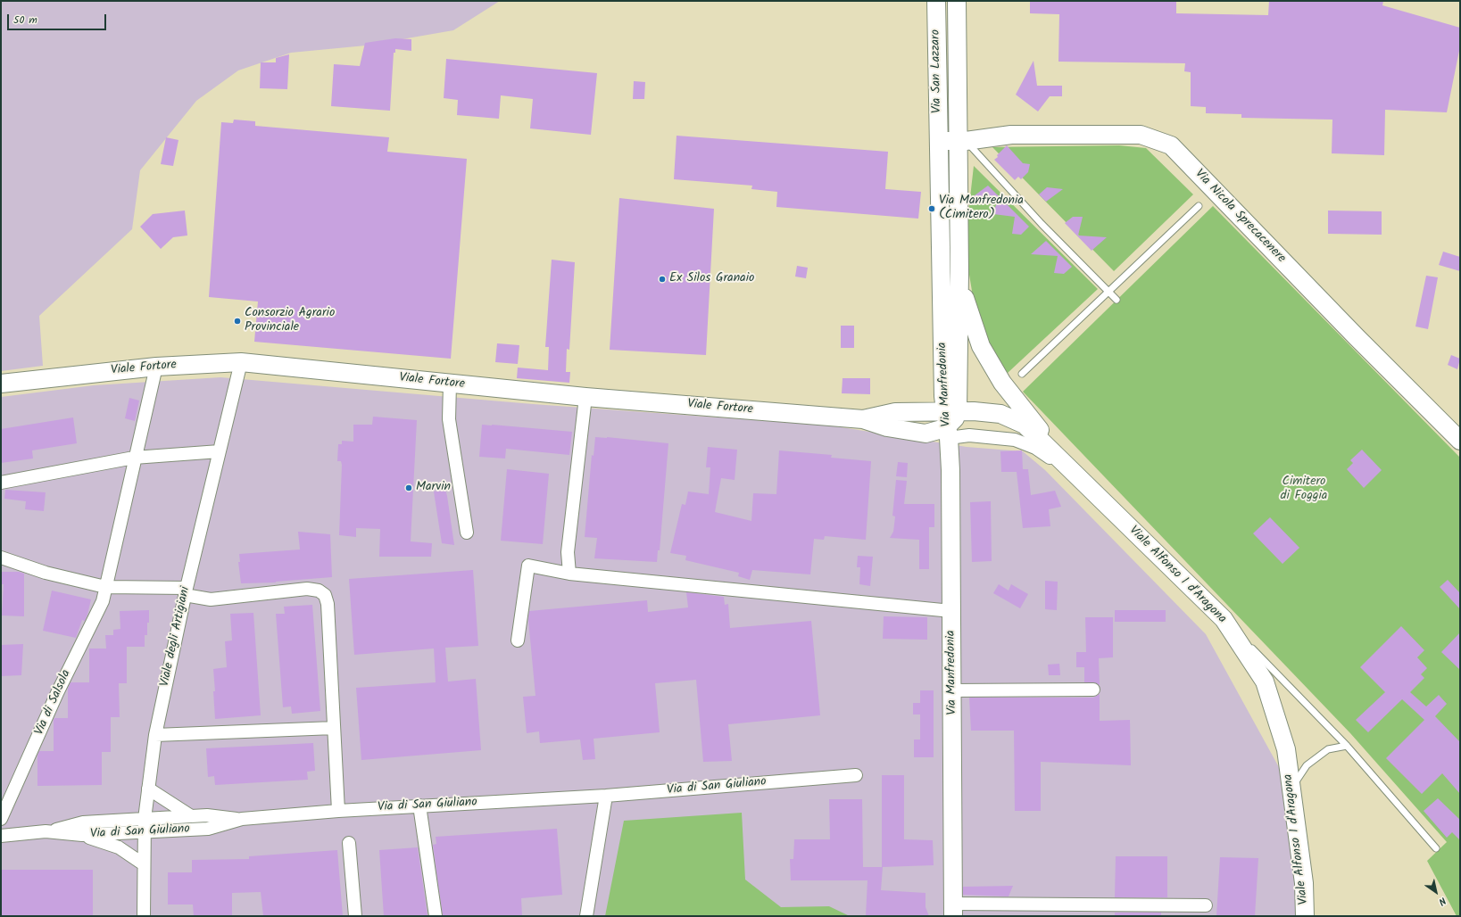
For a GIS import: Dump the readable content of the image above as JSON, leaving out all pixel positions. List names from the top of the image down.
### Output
{
  "streets": {
    "main road": [
      "Via San Lazzaro",
      "Via Nicola Sprecacenere",
      "Viale Fortore",
      "Via Manfredonia",
      "Viale Alfonso I d'Aragona"
    ],
    "street": ["Viale degli Artigiani", "Via di Salsola", "Via di San Giuliano"]
  },
  "crossings": [
    ["Via San Lazzaro", "Via Nicola Sprecacenere"],
    ["Via San Lazzaro", "Via Manfredonia"],
    ["Via Nicola Sprecacenere", "Via Manfredonia"],
    ["Viale Fortore", "Via Manfredonia"],
    ["Viale Fortore", "Viale Alfonso I d'Aragona"],
    ["Viale Fortore", "Viale degli Artigiani"],
    ["Viale Fortore", "Via di Salsola"],
    ["Via Manfredonia", "Viale Alfonso I d'Aragona"],
    ["Viale degli Artigiani", "Via di San Giuliano"]
  ],
  "parks": ["Cimitero di Foggia"],
  "places": [
    "Via Manfredonia (Cimitero)",
    "Ex Silos Granaio",
    "Consorzio Agrario Provinciale",
    "Marvin"
  ],
  "scale_bar": "50 m",
  "north": "bottom right"
}
